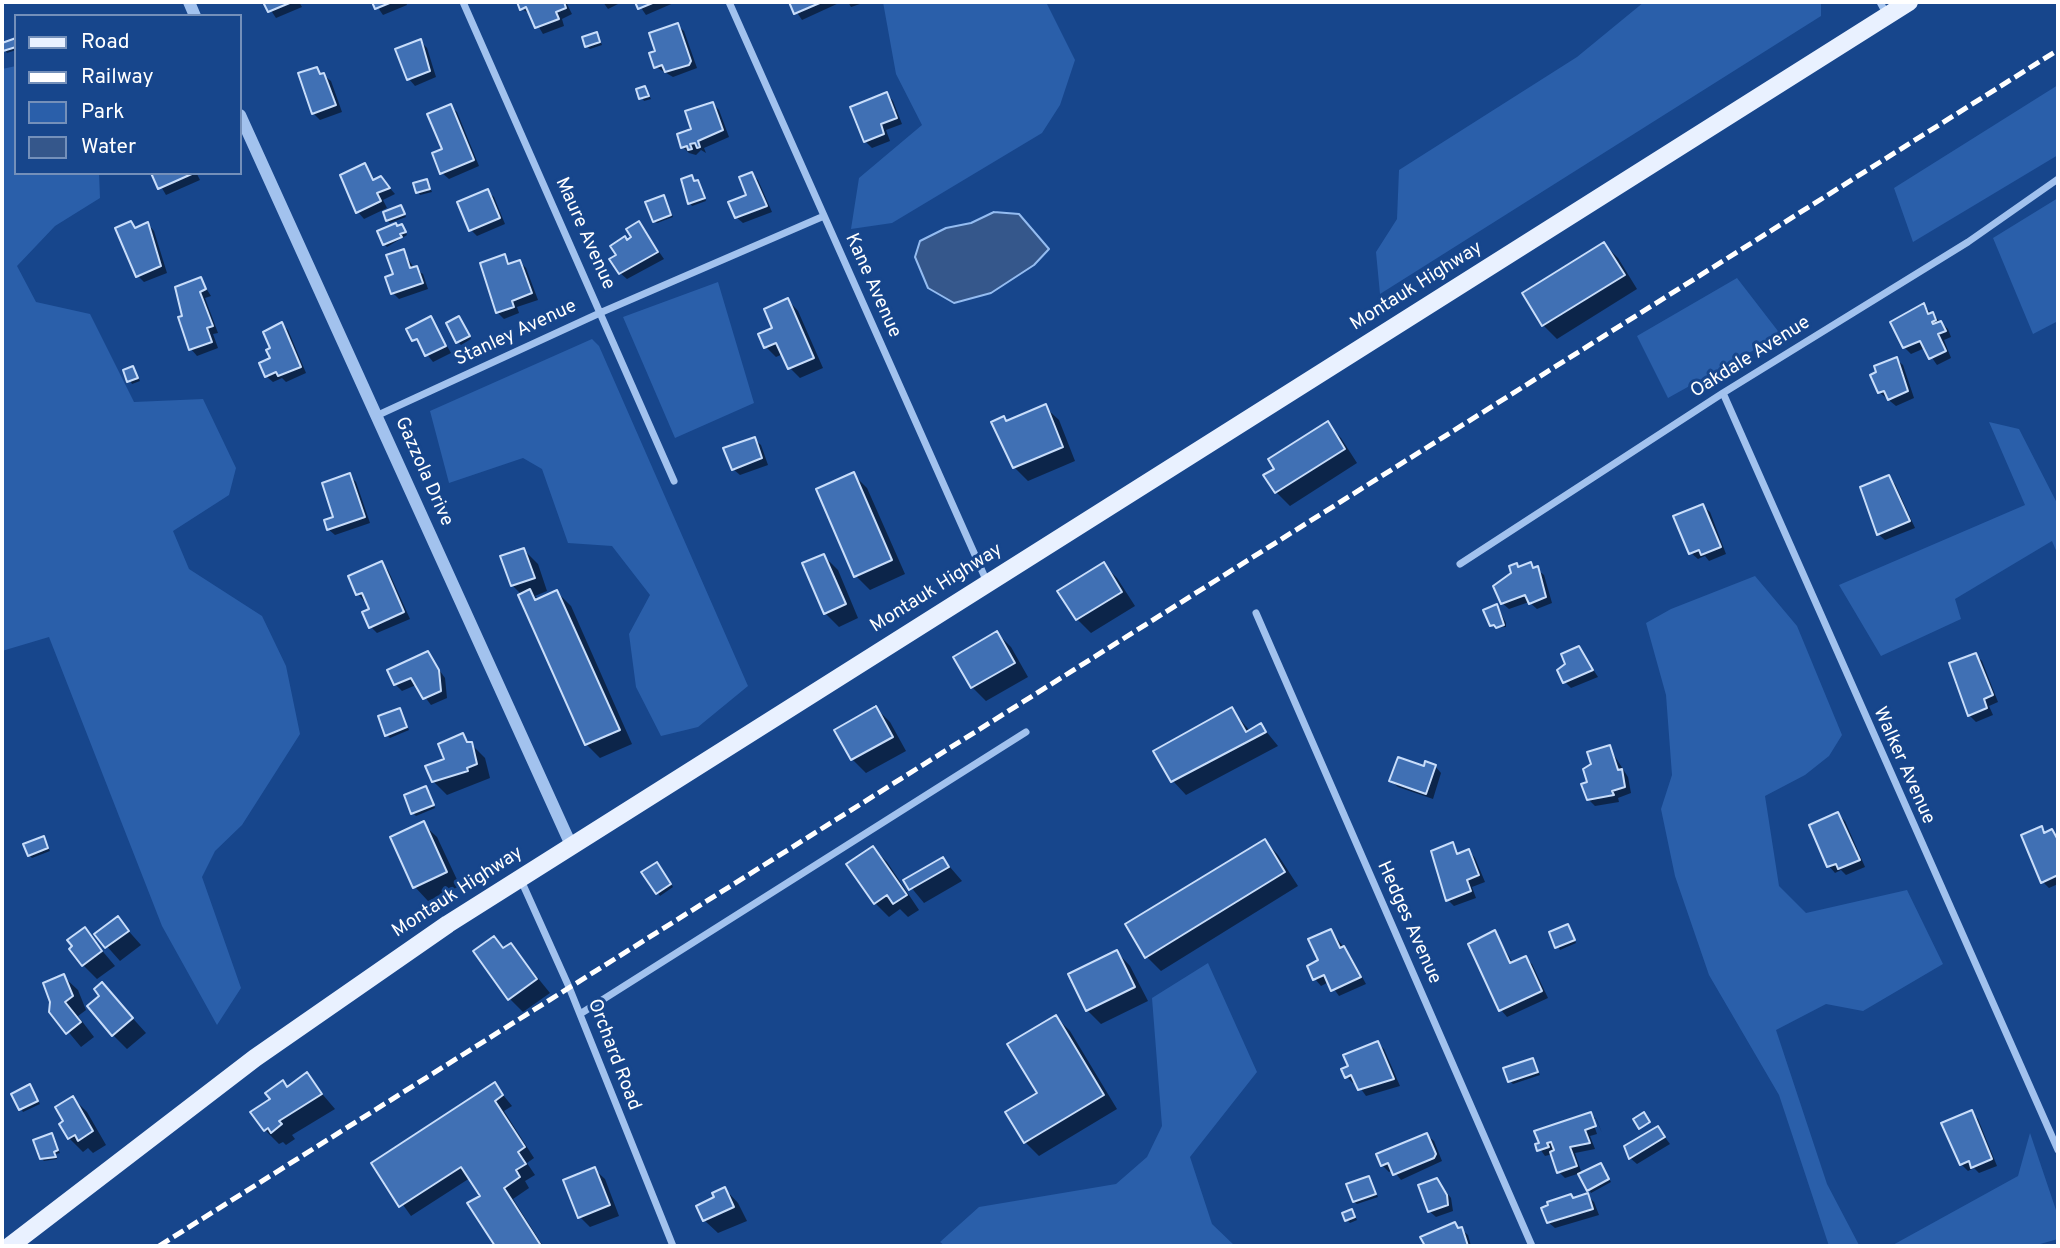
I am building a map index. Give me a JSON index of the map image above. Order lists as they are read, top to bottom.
{
  "streets": {
    "main road": ["Montauk Highway"],
    "street": [
      "Maure Avenue",
      "Kane Avenue",
      "Stanley Avenue",
      "Oakdale Avenue",
      "Gazzola Drive",
      "Walker Avenue",
      "Hedges Avenue",
      "Orchard Road"
    ]
  },
  "crossings": [
    ["Maure Avenue", "Stanley Avenue"],
    ["Kane Avenue", "Montauk Highway"],
    ["Kane Avenue", "Stanley Avenue"],
    ["Montauk Highway", "Gazzola Drive"],
    ["Montauk Highway", "Orchard Road"],
    ["Stanley Avenue", "Gazzola Drive"],
    ["Oakdale Avenue", "Walker Avenue"]
  ],
  "legend": [
    "Road",
    "Railway",
    "Park",
    "Water"
  ]
}
